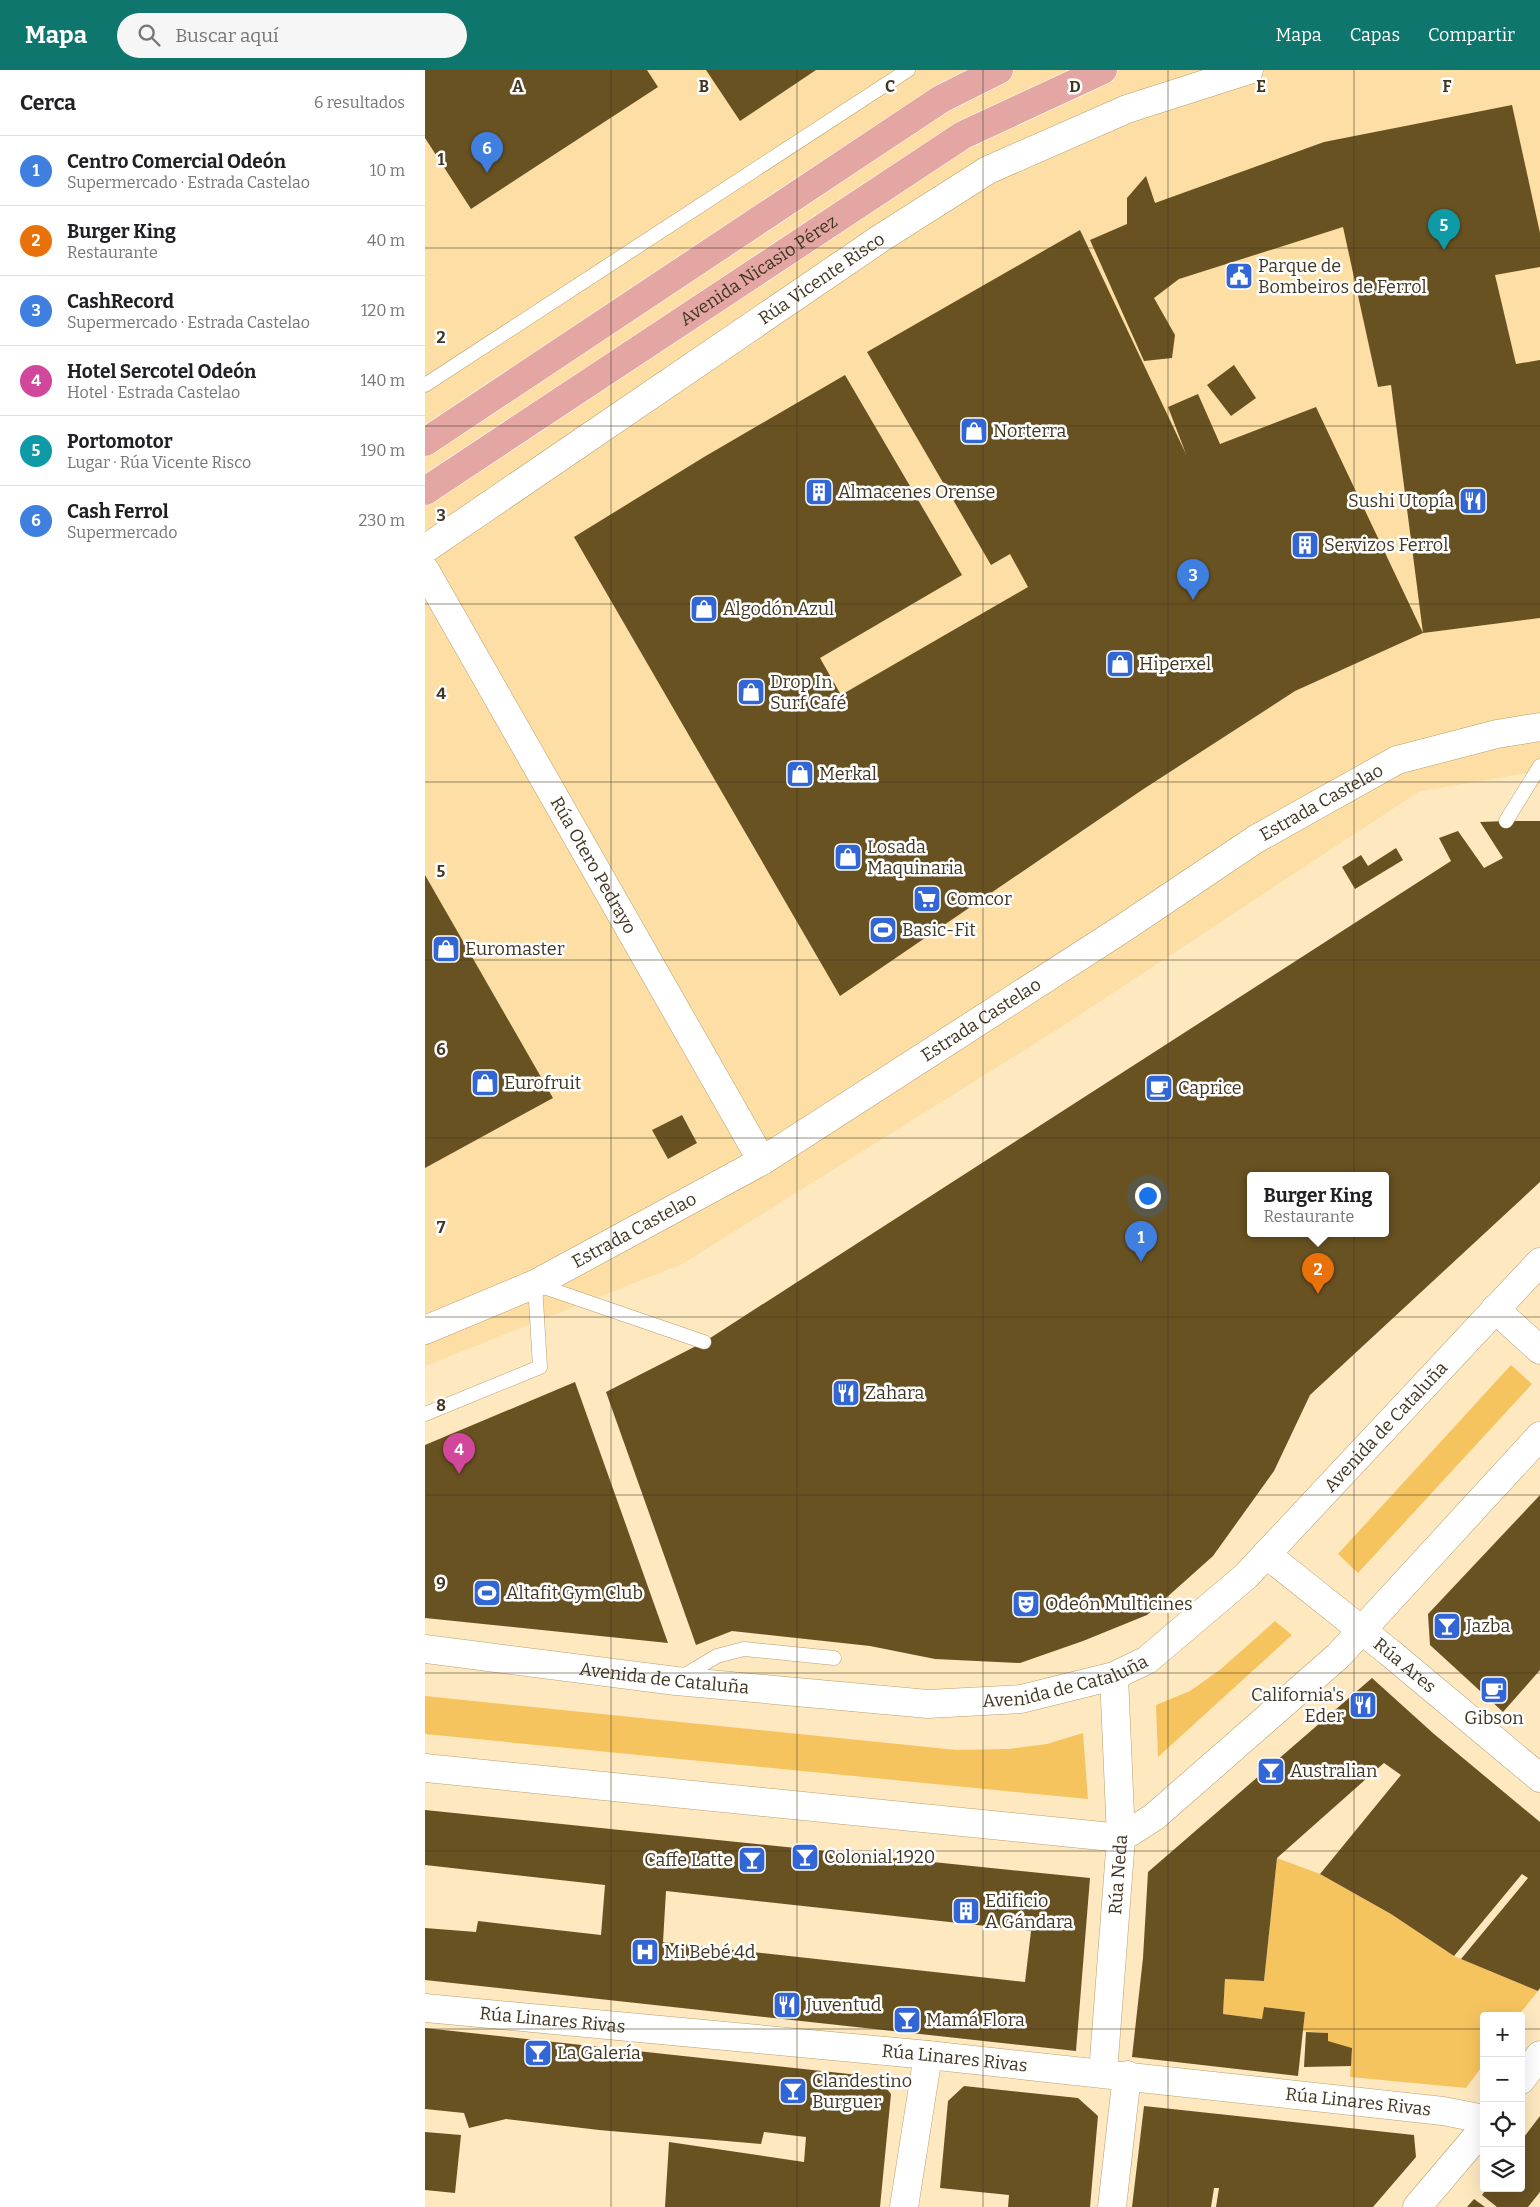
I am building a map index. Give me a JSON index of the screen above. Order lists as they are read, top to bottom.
{
  "streets": {
    "highway": ["Avenida Nicasio Pérez"],
    "street": [
      "Rúa Vicente Risco",
      "Estrada Castelao",
      "Rúa Otero Pedrayo",
      "Avenida de Cataluña",
      "Rúa Ares",
      "Rúa Neda",
      "Rúa Linares Rivas"
    ]
  },
  "crossings": [
    ["Estrada Castelao", "Rúa Otero Pedrayo"],
    ["Avenida de Cataluña", "Rúa Ares"],
    ["Avenida de Cataluña", "Rúa Neda"],
    ["Rúa Neda", "Rúa Linares Rivas"]
  ],
  "places": {
    "public building": ["Parque de Bombeiros de Ferrol"],
    "shop": [
      "Norterra",
      "Algodón Azul",
      "Hiperxel",
      "Drop In Surf Café",
      "Merkal",
      "Losada Maquinaria",
      "Euromaster",
      "Eurofruit"
    ],
    "building": ["Almacenes Orense", "Servizos Ferrol", "Edificio A Gándara"],
    "restaurant": [
      "Sushi Utopía",
      "Zahara",
      "California's Eder",
      "Juventud"
    ],
    "supermarket": ["Comcor"],
    "sports": ["Basic-Fit", "Altafit Gym Club"],
    "cafe": ["Caprice", "Gibson"],
    "theatre": ["Odeón Multicines"],
    "bar": [
      "Jazba",
      "Australian",
      "Colonial 1920",
      "Caffe Latte",
      "Mamá Flora",
      "La Galería",
      "Clandestino Burguer"
    ],
    "hospital": ["Mi Bebé 4d"]
  },
  "page": {
    "header": "Mapa",
    "search": "Buscar aquí",
    "nav": ["Mapa", "Capas", "Compartir"],
    "heading": ["Cerca", "6 resultados"],
    "pins": [
      "6",
      "5",
      "3",
      "1",
      "2",
      "4"
    ],
    "list": [
      {
        "mark": "1",
        "name": "Centro Comercial Odeón",
        "note": "Supermercado · Estrada Castelao",
        "value": "10 m"
      },
      {
        "mark": "2",
        "name": "Burger King",
        "note": "Restaurante",
        "value": "40 m"
      },
      {
        "mark": "3",
        "name": "CashRecord",
        "note": "Supermercado · Estrada Castelao",
        "value": "120 m"
      },
      {
        "mark": "4",
        "name": "Hotel Sercotel Odeón",
        "note": "Hotel · Estrada Castelao",
        "value": "140 m"
      },
      {
        "mark": "5",
        "name": "Portomotor",
        "note": "Lugar · Rúa Vicente Risco",
        "value": "190 m"
      },
      {
        "mark": "6",
        "name": "Cash Ferrol",
        "note": "Supermercado",
        "value": "230 m"
      }
    ],
    "popup": ["Burger King", "Restaurante"],
    "map_buttons": ["+", "−"]
  },
  "grid": {
    "columns": [
      "A",
      "B",
      "C",
      "D",
      "E",
      "F"
    ],
    "rows": [
      "1",
      "2",
      "3",
      "4",
      "5",
      "6",
      "7",
      "8",
      "9"
    ]
  }
}
